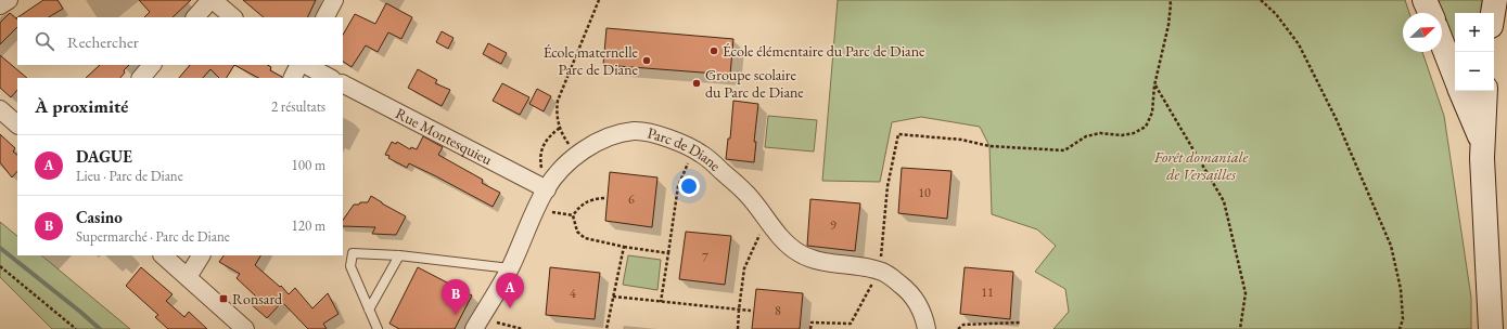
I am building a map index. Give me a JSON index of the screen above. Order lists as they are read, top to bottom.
{
  "streets": {
    "street": ["Rue Montesquieu", "Parc de Diane"]
  },
  "crossings": [
    ["Rue Montesquieu", "Parc de Diane"]
  ],
  "parks": ["Forêt domaniale de Versailles"],
  "places": {
    "other": ["École élémentaire du Parc de Diane", "École maternelle Parc de Diane", "Groupe scolaire du Parc de Diane"],
    "transit": ["Ronsard"]
  },
  "house_numbers": [
    "10",
    "6",
    "9",
    "7",
    "11",
    "4",
    "8"
  ],
  "north": "top right",
  "page": {
    "map_buttons": ["+", "−"],
    "search": "Rechercher",
    "heading": ["À proximité", "2 résultats"],
    "list": [
      {
        "mark": "A",
        "name": "DAGUE",
        "note": "Lieu · Parc de Diane",
        "value": "100 m"
      },
      {
        "mark": "B",
        "name": "Casino",
        "note": "Supermarché · Parc de Diane",
        "value": "120 m"
      }
    ],
    "pins": ["A", "B"]
  }
}
